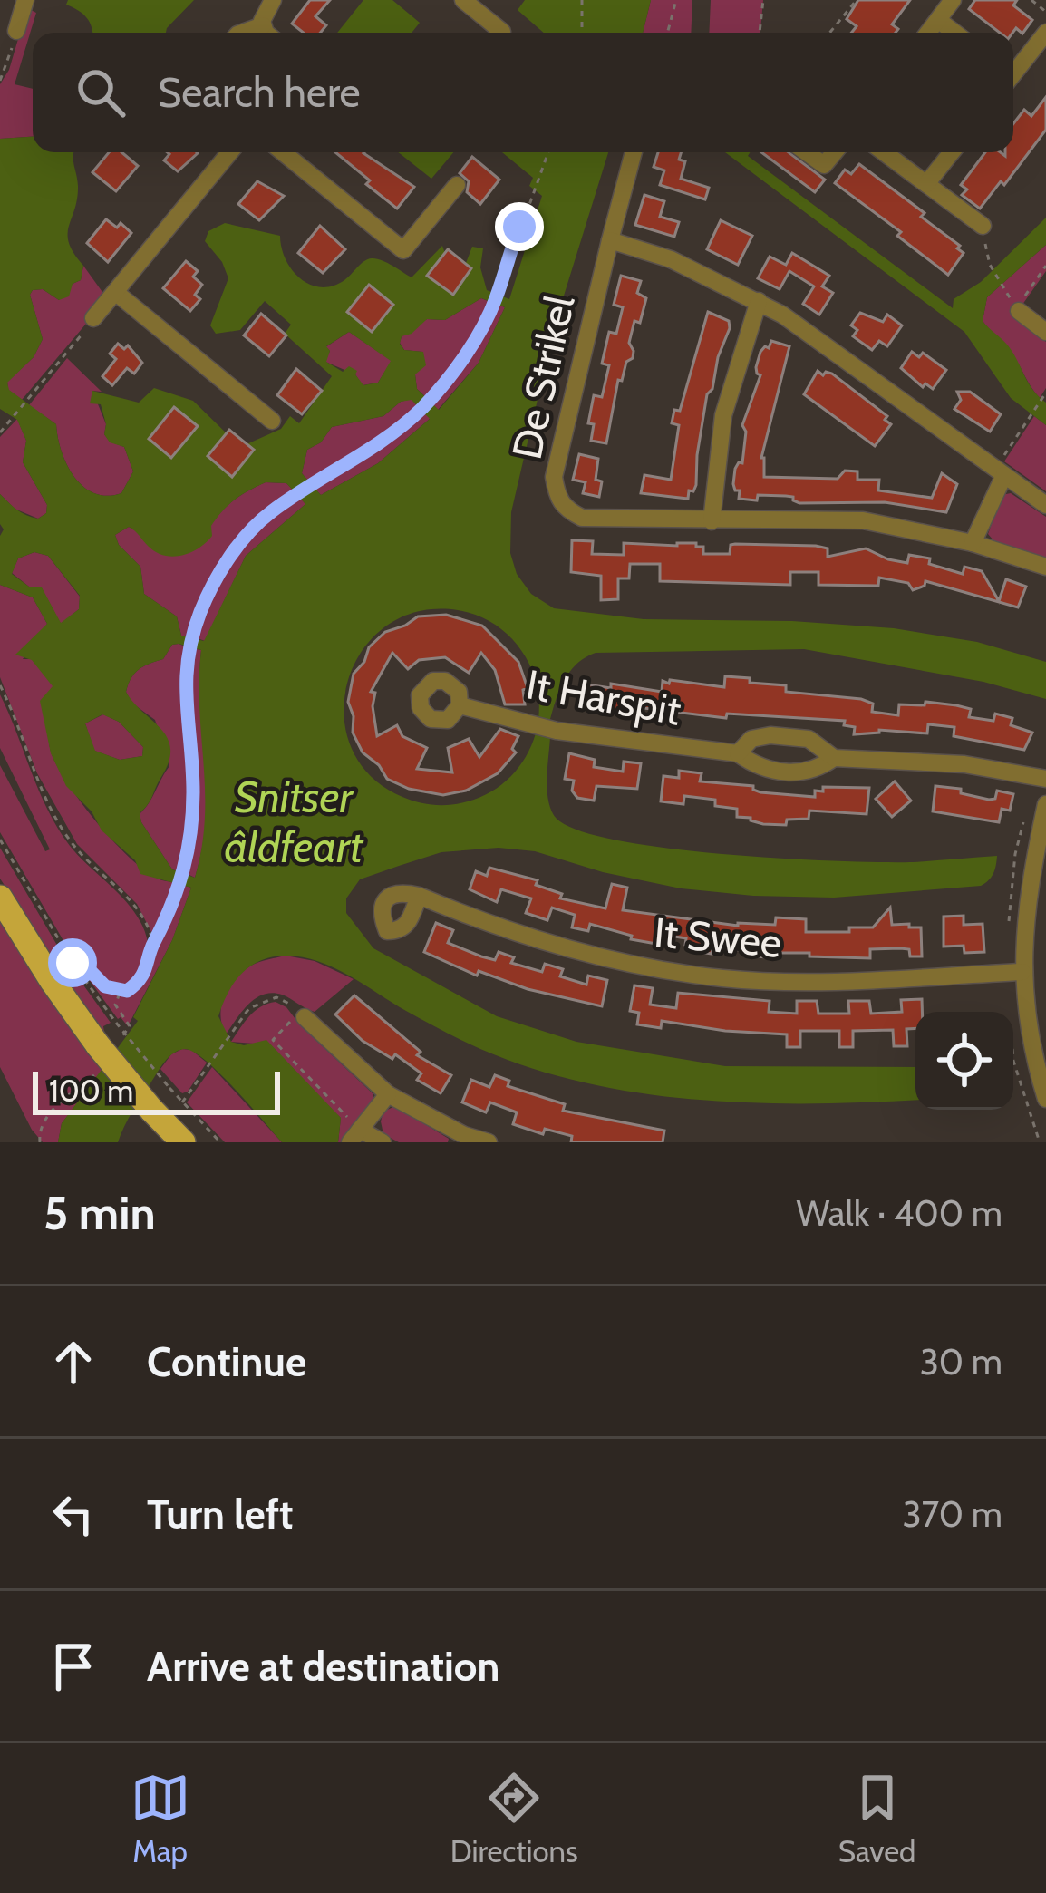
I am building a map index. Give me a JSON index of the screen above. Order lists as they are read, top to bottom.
{
  "streets": {
    "street": ["De Strikel", "It Harspit", "It Swee"]
  },
  "water": ["Snitser âldfeart"],
  "scale_bar": "100 m",
  "page": {
    "search": "Search here",
    "scale": "100 m",
    "heading": ["5 min", "Walk · 400 m"],
    "list": [
      ["Continue", "30 m"],
      ["Turn left", "370 m"],
      "Arrive at destination"
    ],
    "nav": ["Map", "Directions", "Saved"]
  }
}
